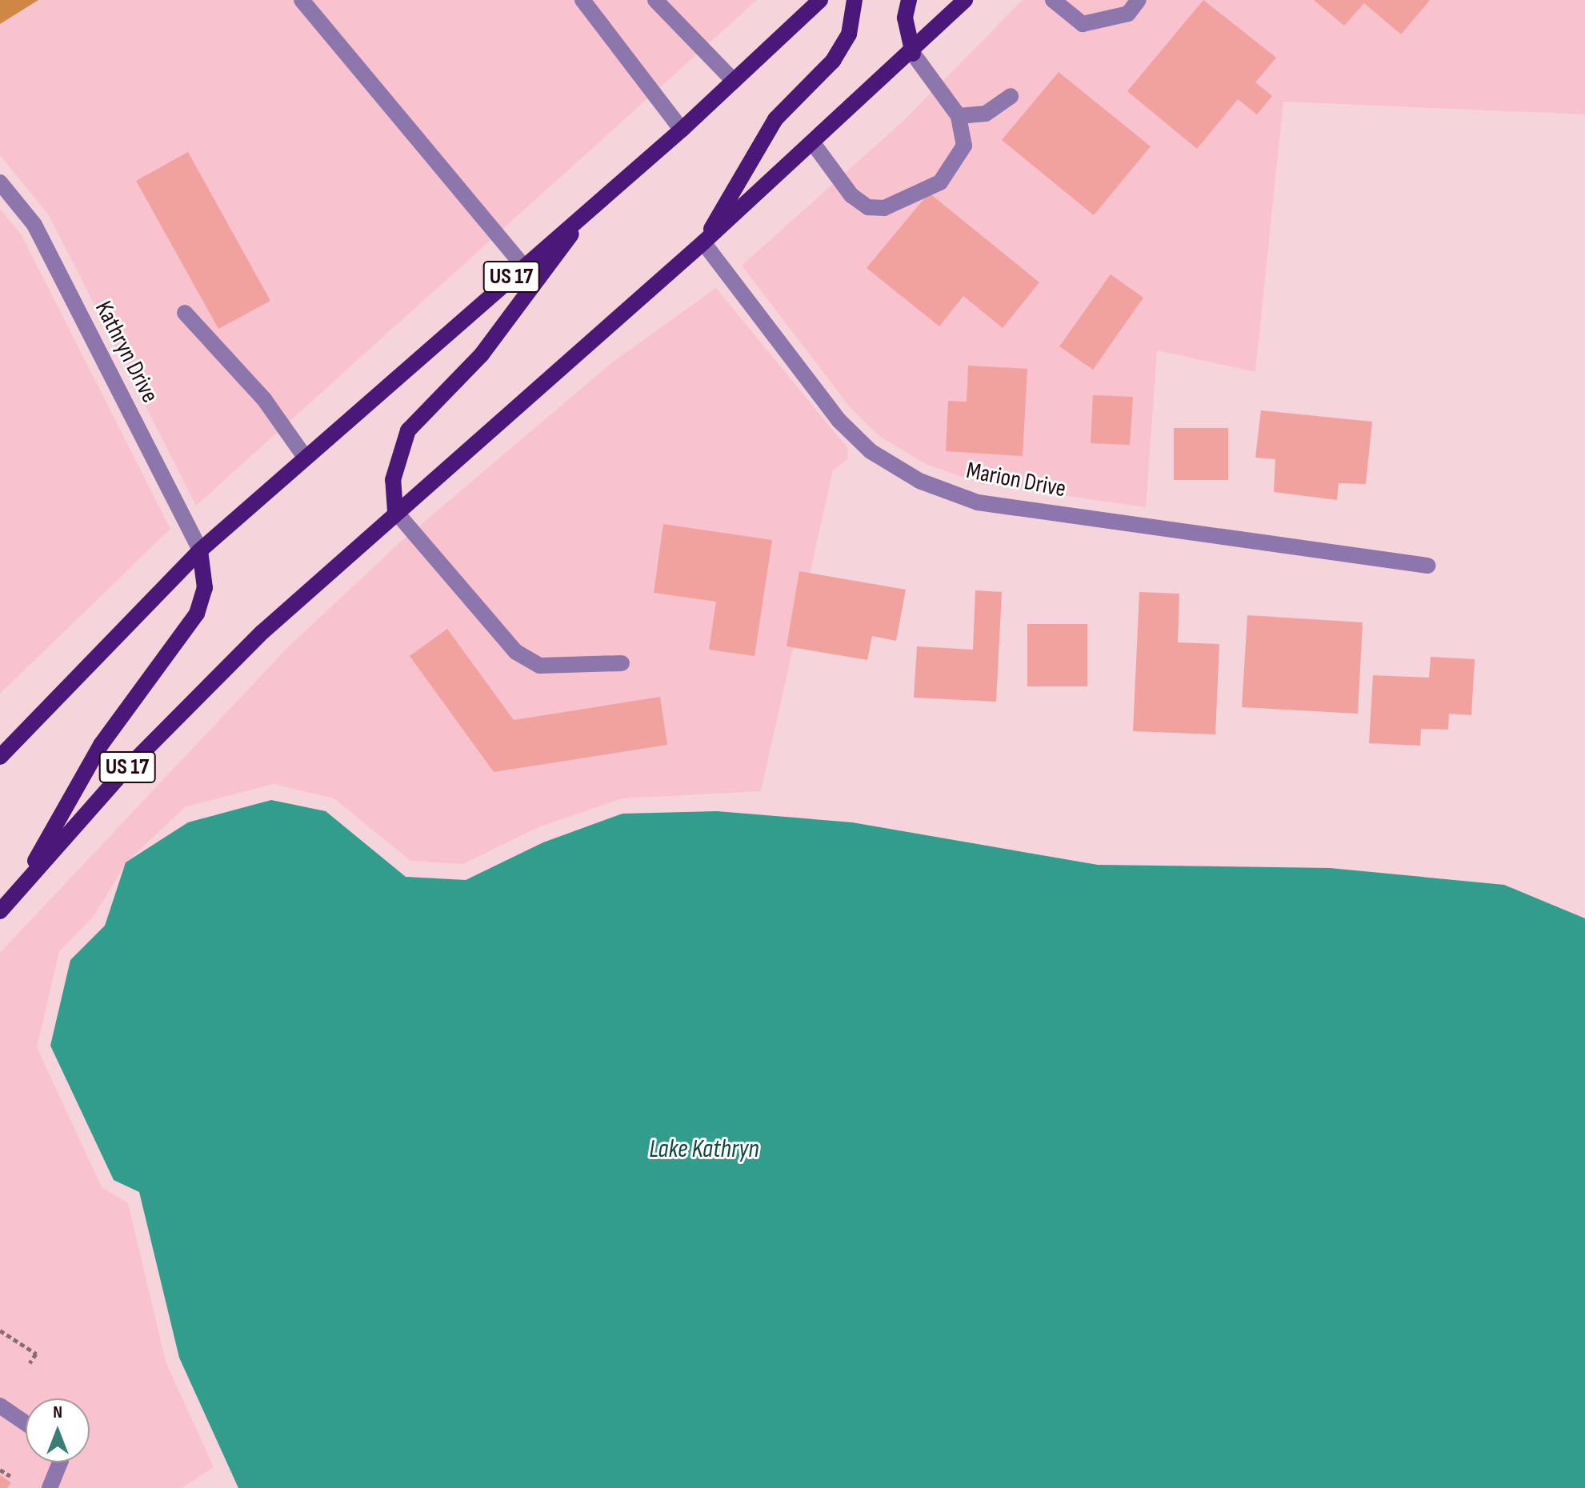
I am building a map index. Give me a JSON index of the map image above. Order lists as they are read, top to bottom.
{
  "streets": {
    "main road": ["US 17"],
    "street": ["Kathryn Drive", "Marion Drive"]
  },
  "crossings": [
    ["US 17", "Kathryn Drive"],
    ["US 17", "Marion Drive"]
  ],
  "water": ["Lake Kathryn"],
  "north": "top"
}
